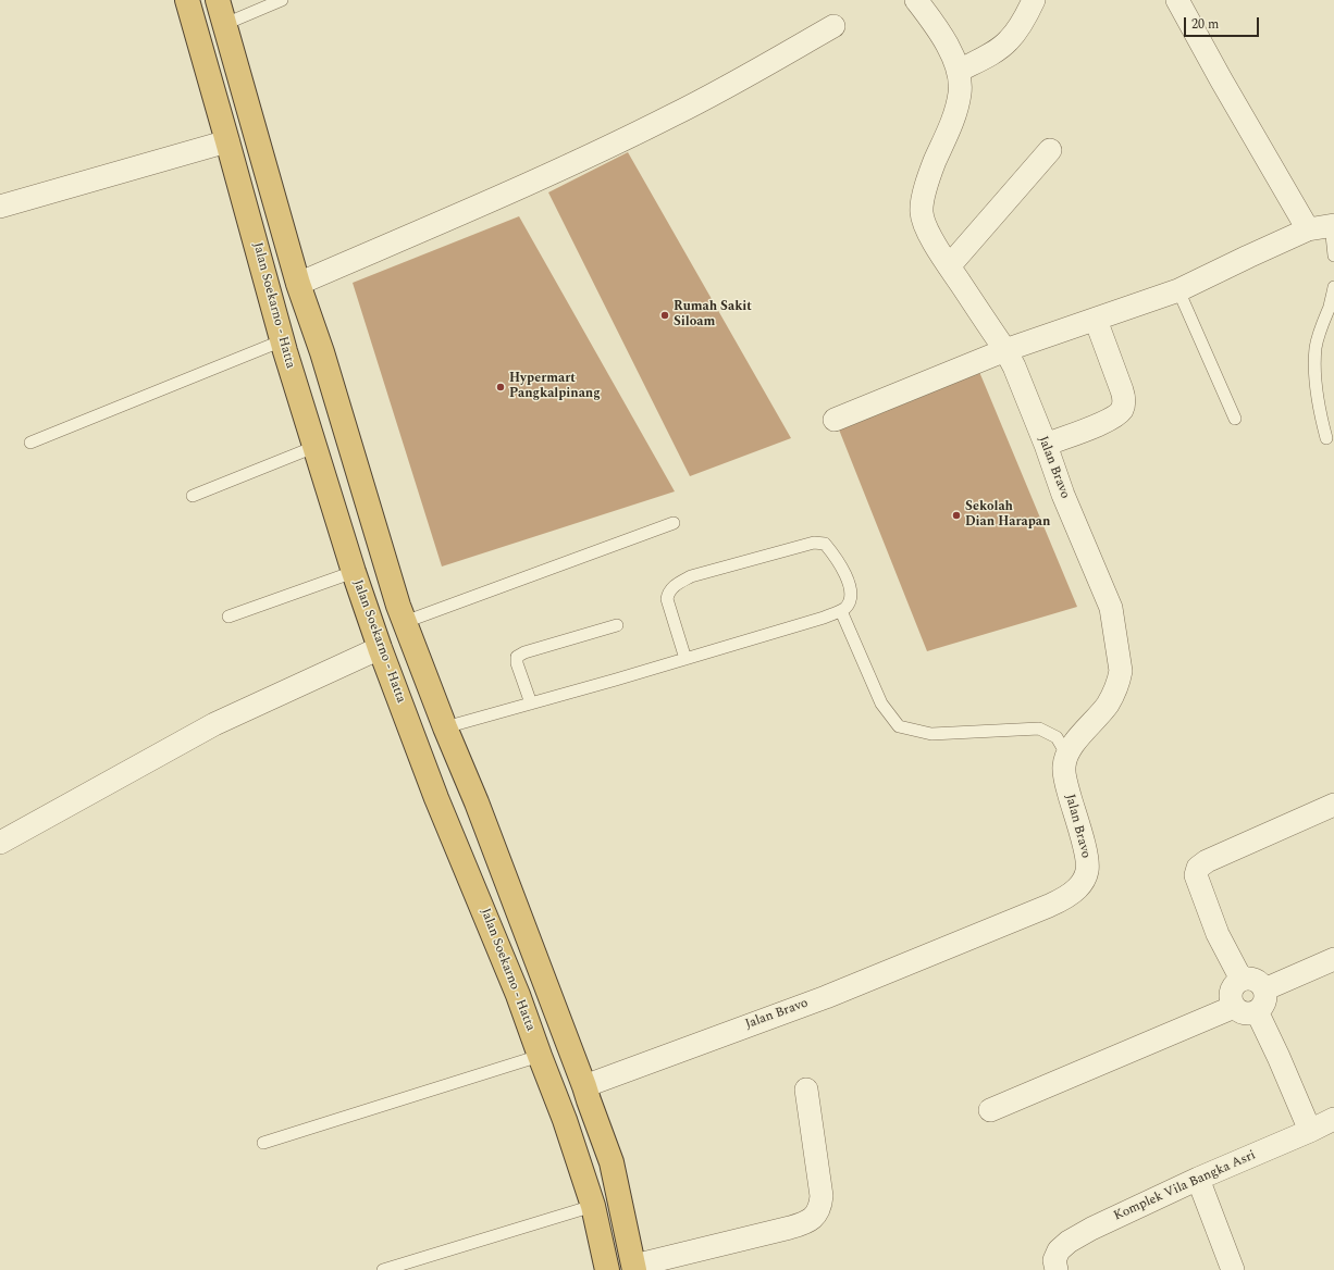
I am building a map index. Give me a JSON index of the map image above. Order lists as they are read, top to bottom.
{
  "streets": {
    "highway": ["Jalan Soekarno - Hatta"],
    "street": ["Jalan Bravo", "Komplek Vila Bangka Asri"]
  },
  "places": ["Rumah Sakit Siloam", "Hypermart Pangkalpinang", "Sekolah Dian Harapan"],
  "scale_bar": "20 m"
}
